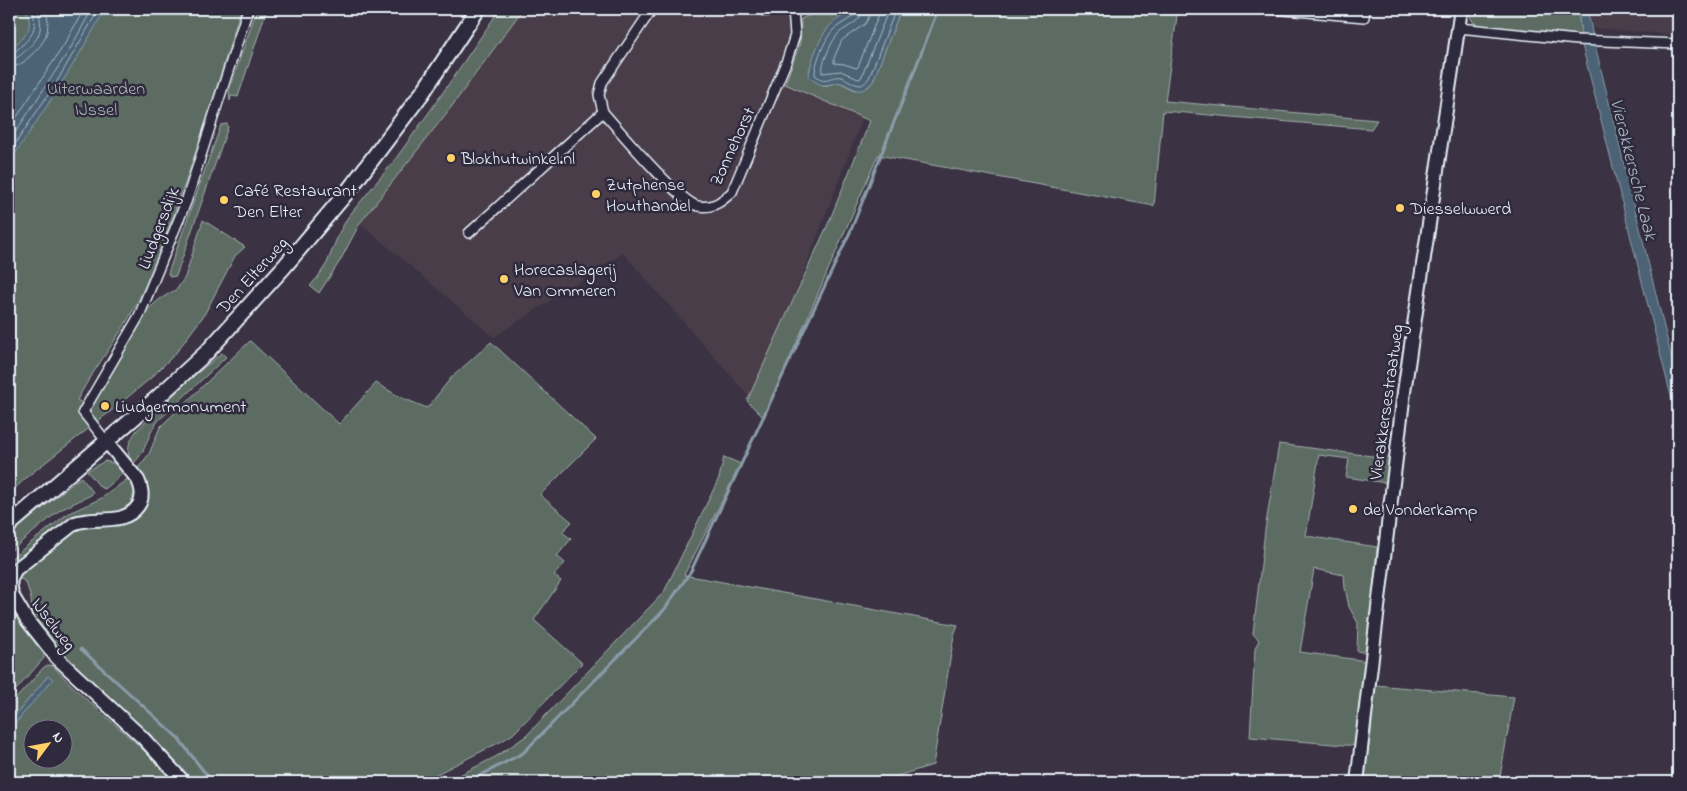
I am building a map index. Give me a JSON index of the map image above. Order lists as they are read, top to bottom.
{
  "streets": {
    "main road": ["Den Elterweg"],
    "street": [
      "Zonnehorst",
      "Liudgersdijk",
      "Vierakkersestraatweg",
      "IJselweg"
    ]
  },
  "crossings": [
    ["Liudgersdijk", "Den Elterweg"],
    ["Liudgersdijk", "IJselweg"],
    ["Den Elterweg", "IJselweg"]
  ],
  "water": ["Vierakkersche Laak"],
  "parks": ["Uiterwaarden IJssel"],
  "places": [
    "Blokhutwinkel.nl",
    "Zutphense Houthandel",
    "Café Restaurant Den Elter",
    "Diesselwwerd",
    "Horecaslagerij Van Ommeren",
    "Liudgermonument",
    "de Vonderkamp"
  ],
  "north": "top right"
}
